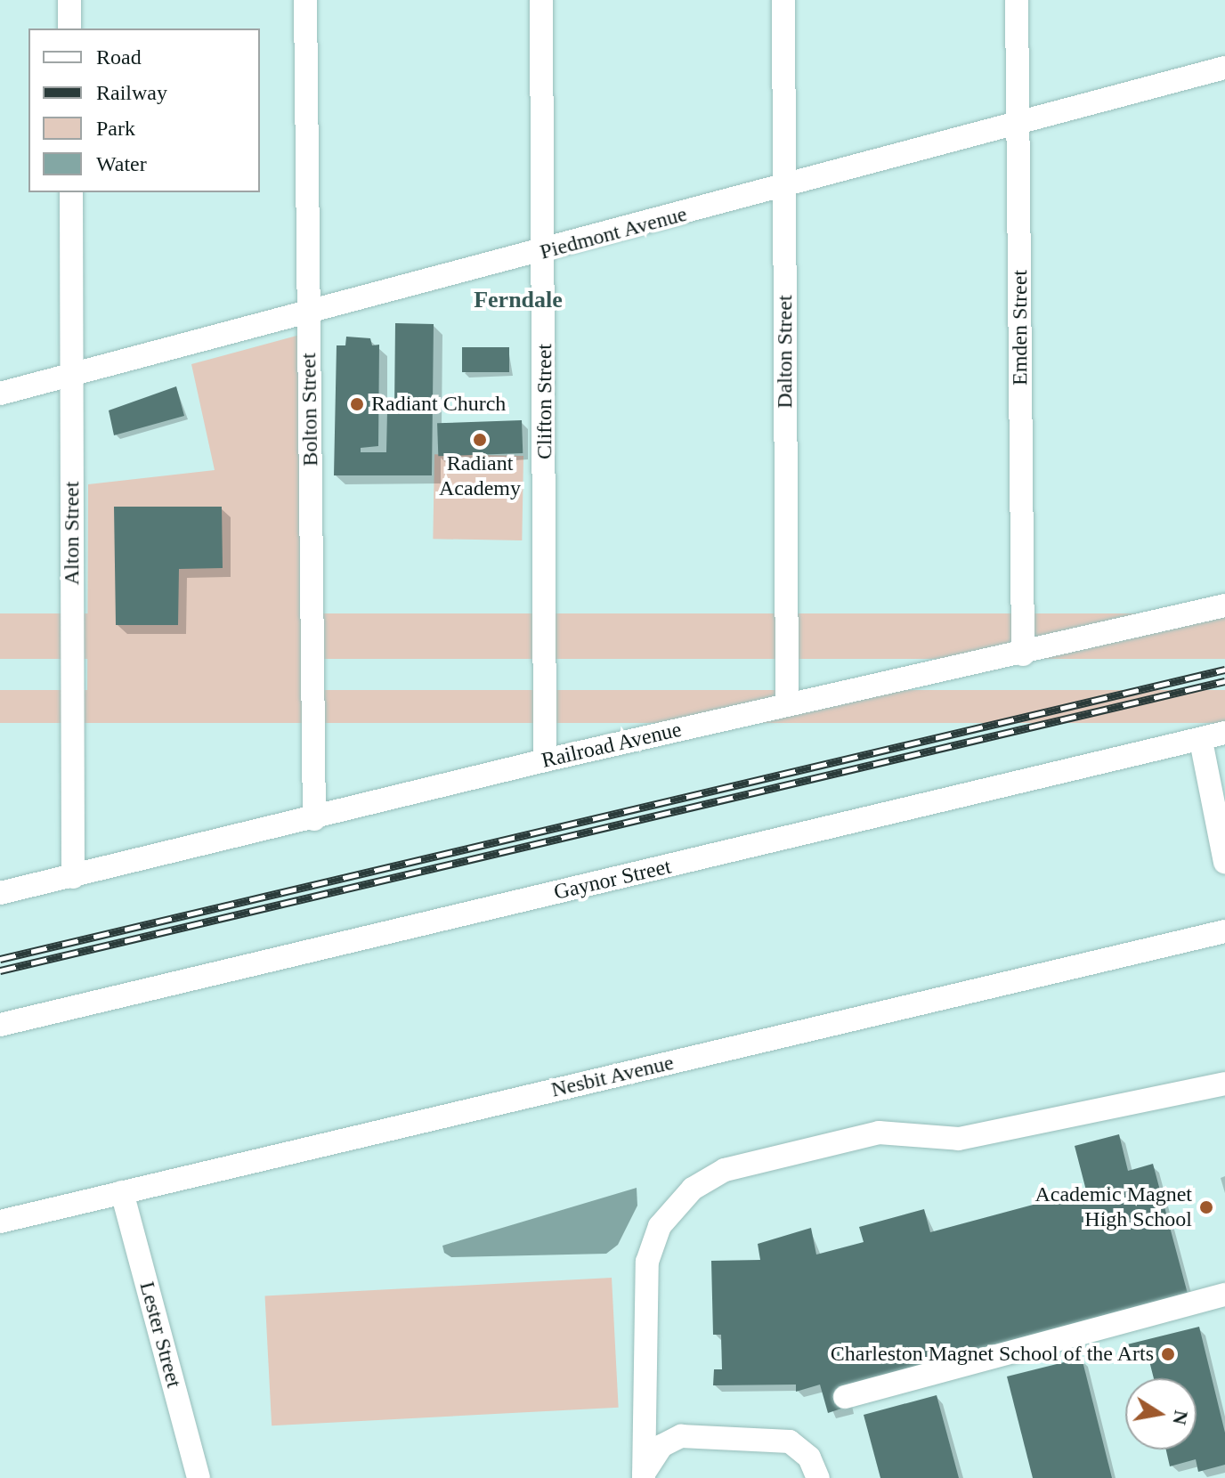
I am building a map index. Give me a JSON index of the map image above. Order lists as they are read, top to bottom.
{
  "streets": {
    "street": [
      "Piedmont Avenue",
      "Emden Street",
      "Dalton Street",
      "Clifton Street",
      "Bolton Street",
      "Alton Street",
      "Railroad Avenue",
      "Gaynor Street",
      "Nesbit Avenue",
      "Lester Street"
    ]
  },
  "crossings": [
    ["Piedmont Avenue", "Emden Street"],
    ["Piedmont Avenue", "Dalton Street"],
    ["Piedmont Avenue", "Clifton Street"],
    ["Piedmont Avenue", "Bolton Street"],
    ["Piedmont Avenue", "Alton Street"],
    ["Emden Street", "Railroad Avenue"],
    ["Dalton Street", "Railroad Avenue"],
    ["Clifton Street", "Railroad Avenue"],
    ["Bolton Street", "Railroad Avenue"],
    ["Alton Street", "Railroad Avenue"],
    ["Nesbit Avenue", "Lester Street"]
  ],
  "districts": ["Ferndale"],
  "places": [
    "Radiant Church",
    "Radiant Academy",
    "Academic Magnet High School",
    "Charleston Magnet School of the Arts"
  ],
  "legend": [
    "Road",
    "Railway",
    "Park",
    "Water"
  ],
  "north": "right"
}
